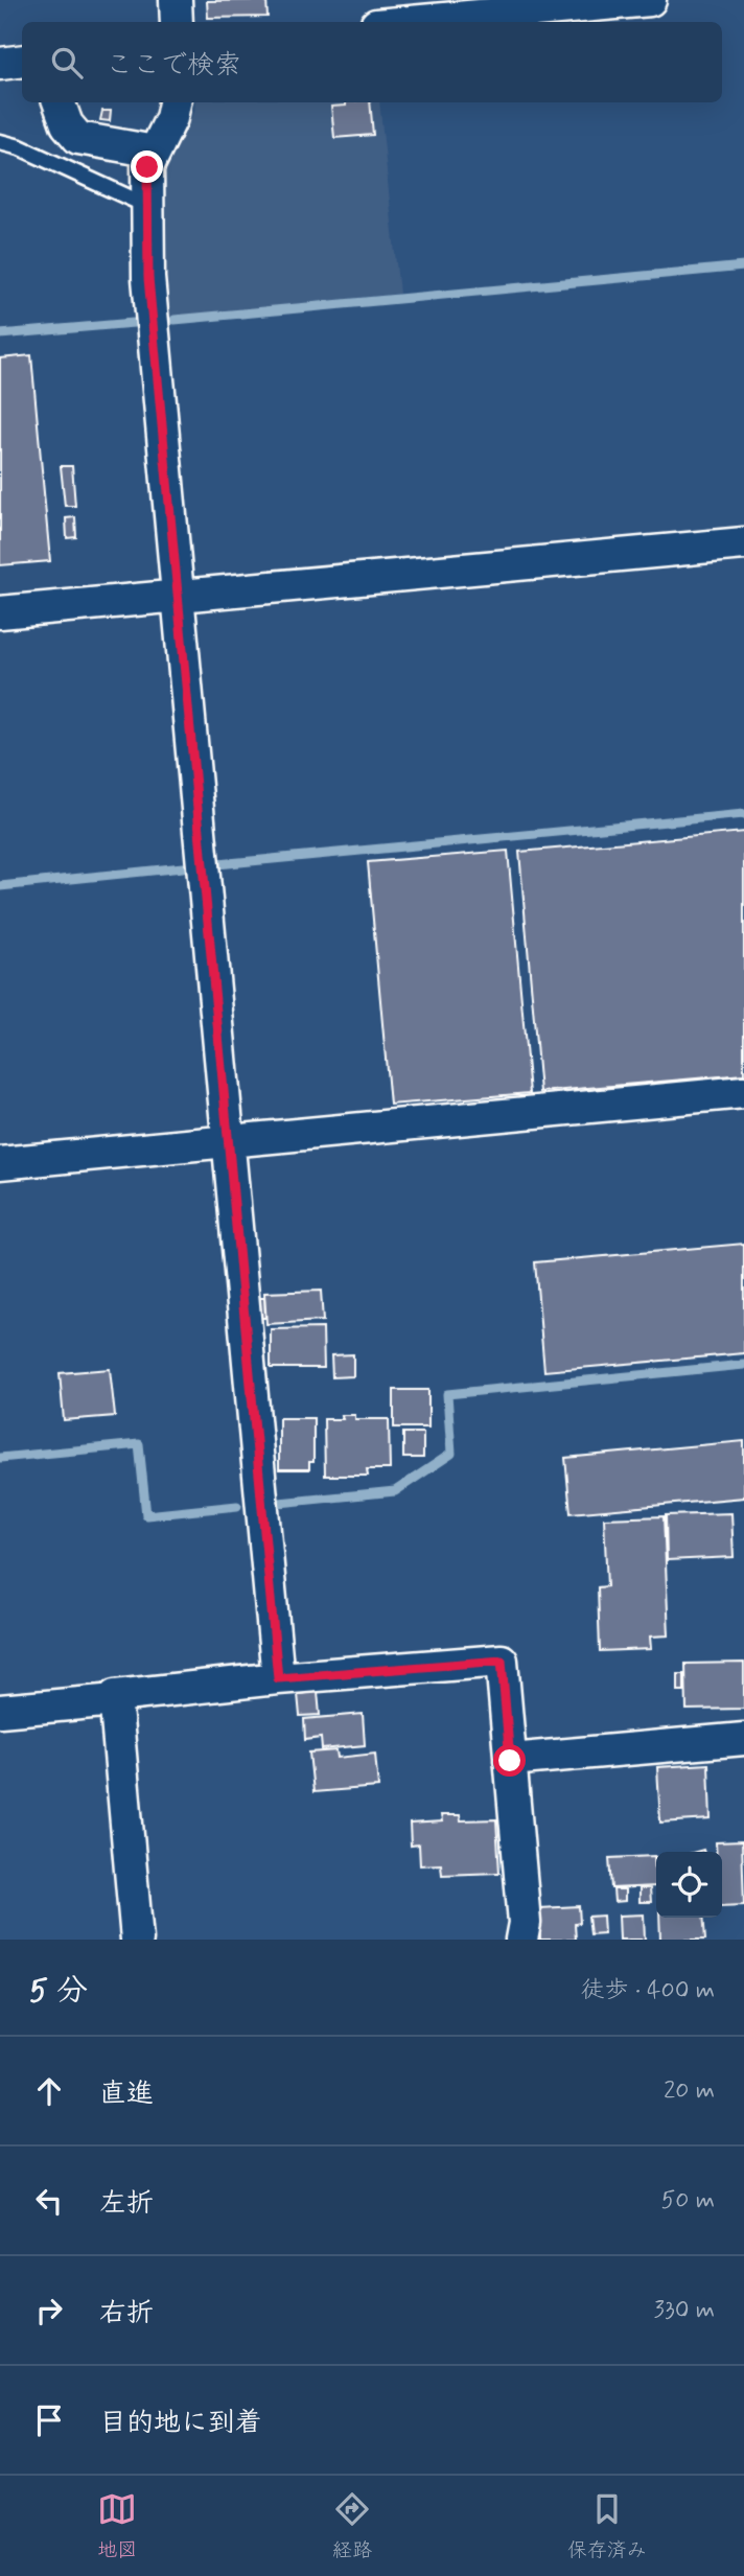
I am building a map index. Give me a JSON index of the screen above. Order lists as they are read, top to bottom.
{
  "page": {
    "search": "ここで検索",
    "heading": ["5 分", "徒歩 · 400 m"],
    "list": [
      ["直進", "20 m"],
      ["左折", "50 m"],
      ["右折", "330 m"],
      "目的地に到着"
    ],
    "nav": ["地図", "経路", "保存済み"]
  }
}
